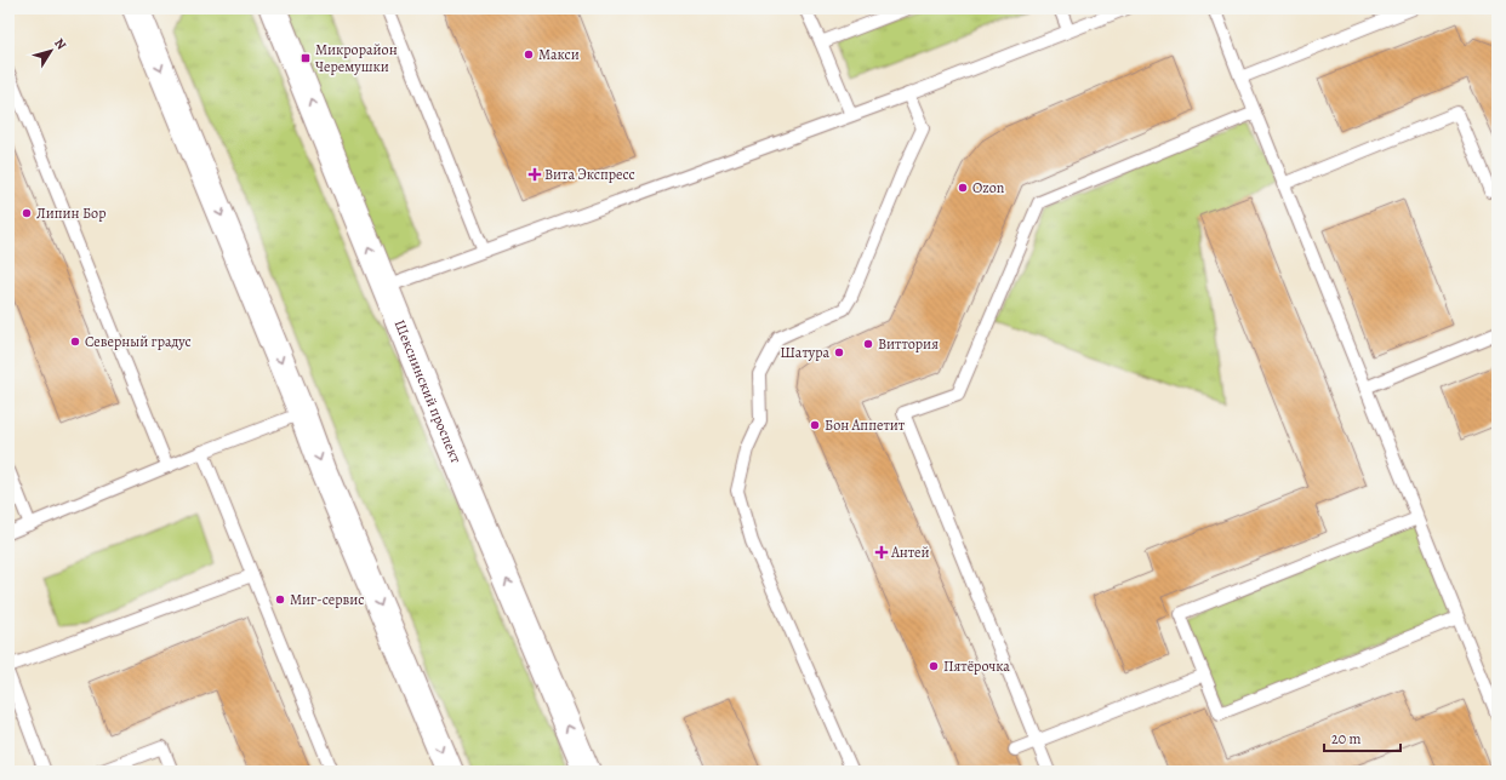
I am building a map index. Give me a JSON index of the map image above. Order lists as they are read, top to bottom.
{
  "streets": {
    "main road": ["Шекснинский проспект"]
  },
  "places": {
    "other": [
      "Макси",
      "Ozon",
      "Липин Бор",
      "Северный градус",
      "Виттория",
      "Шатура",
      "Бон Аппетит",
      "Миг-сервис",
      "Пятёрочка"
    ],
    "transit": ["Микрорайон Черемушки"],
    "health": ["Вита Экспресс", "Антей"]
  },
  "scale_bar": "20 m",
  "north": "top right"
}
